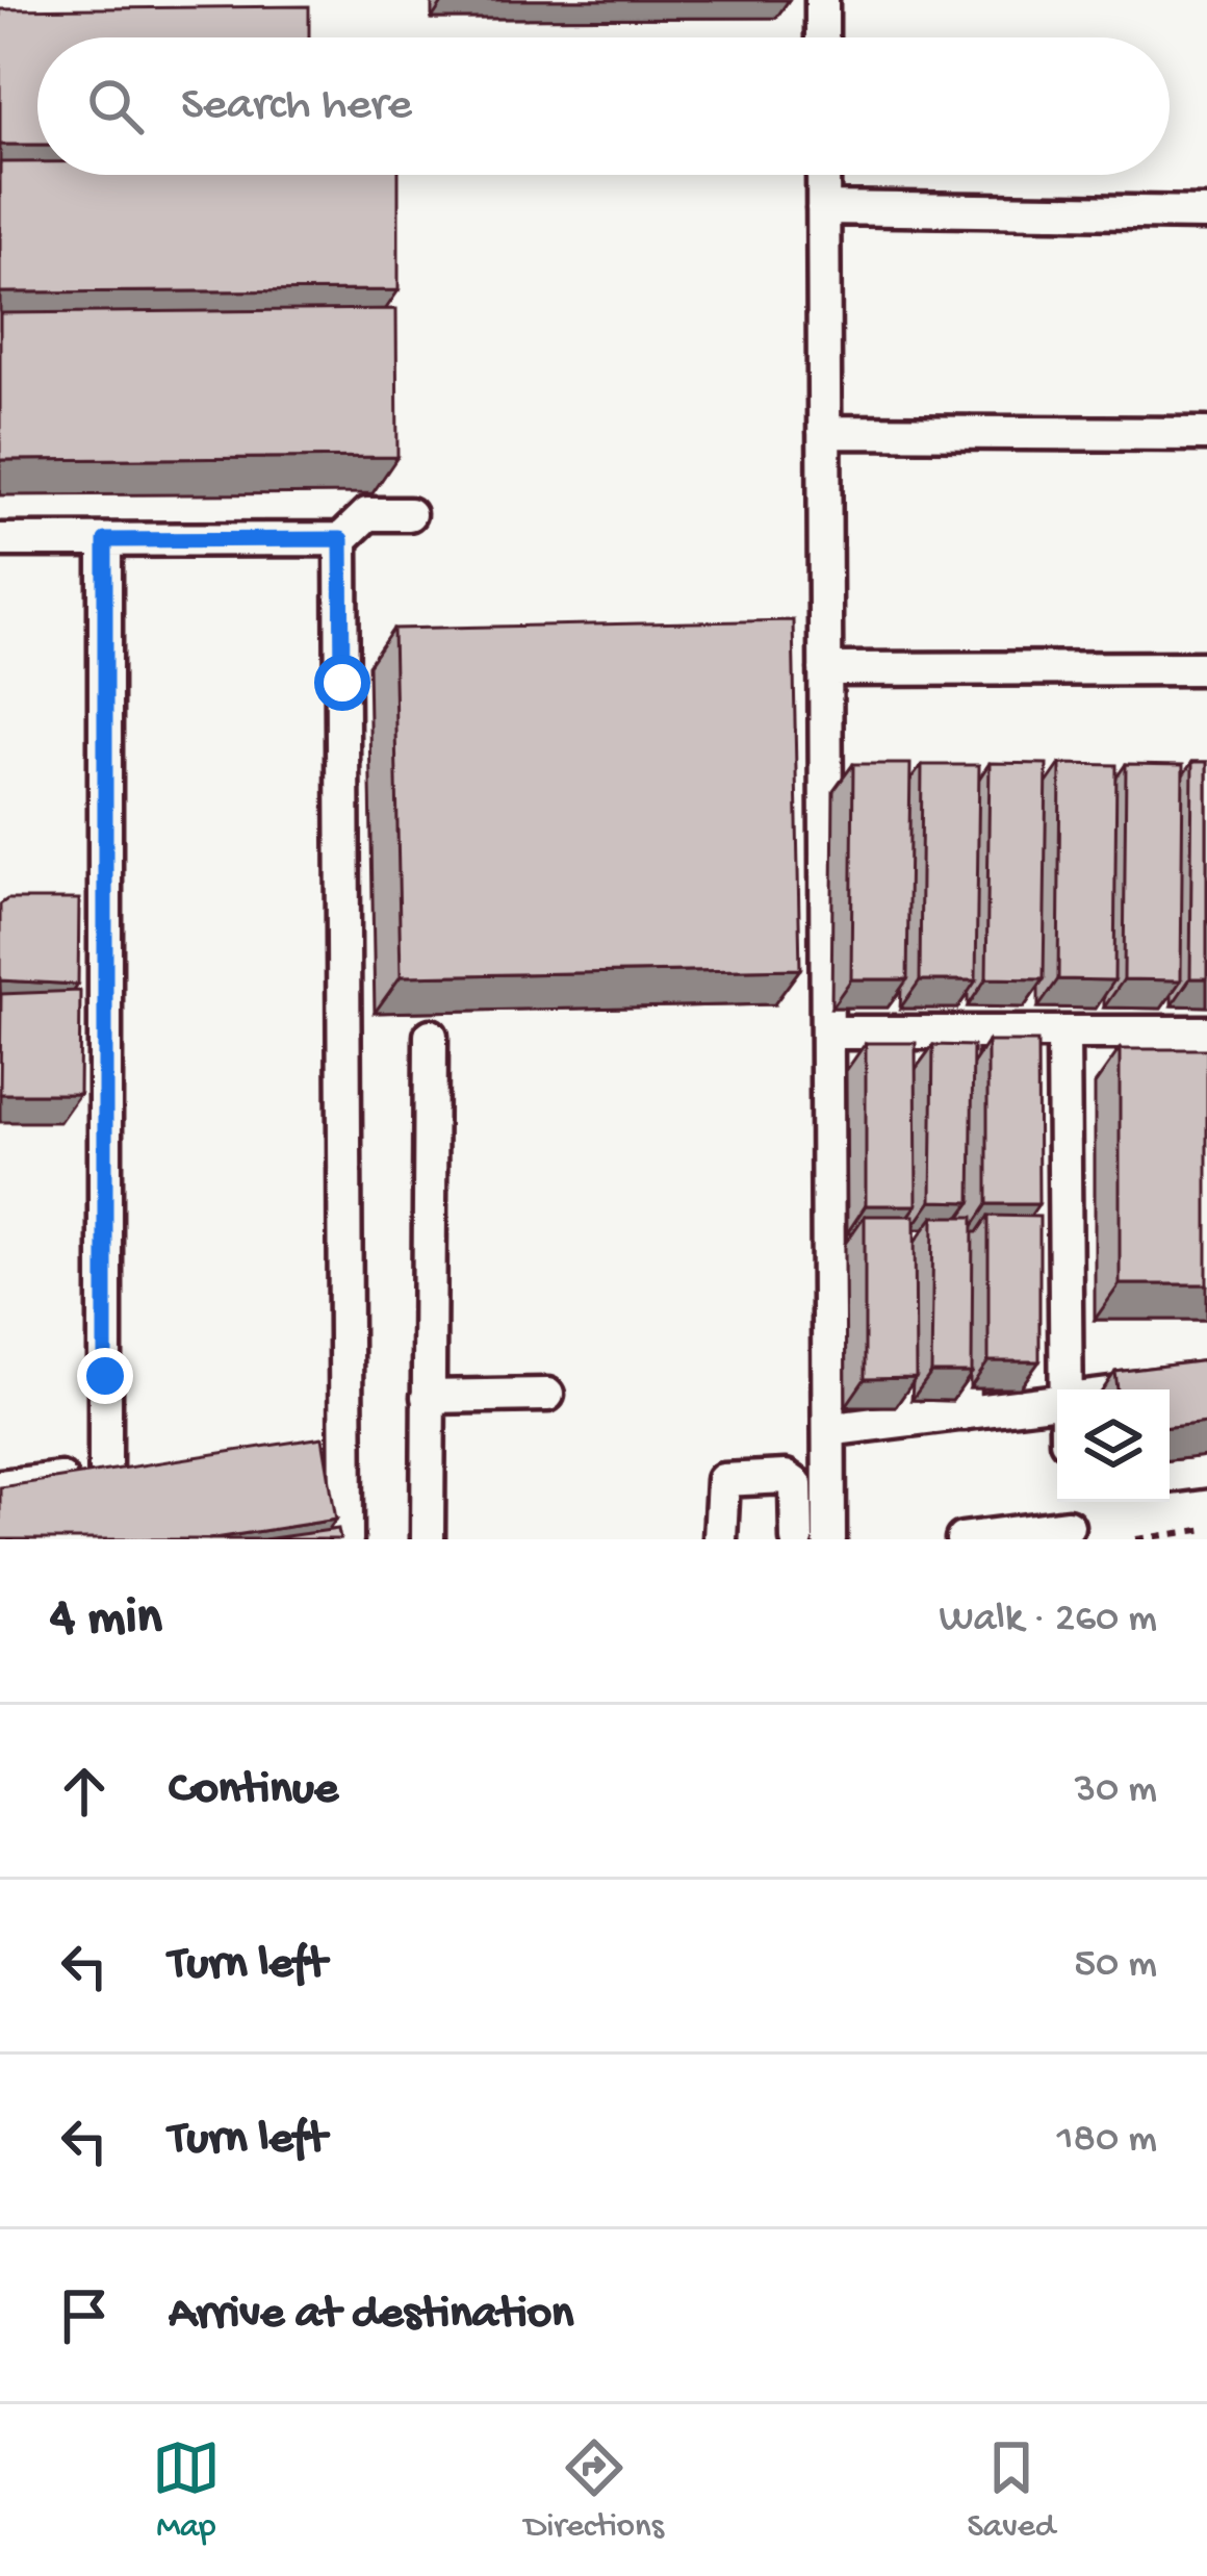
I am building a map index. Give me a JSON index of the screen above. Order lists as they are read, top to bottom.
{
  "page": {
    "search": "Search here",
    "heading": ["4 min", "Walk · 260 m"],
    "list": [
      ["Continue", "30 m"],
      ["Turn left", "50 m"],
      ["Turn left", "180 m"],
      "Arrive at destination"
    ],
    "nav": ["Map", "Directions", "Saved"]
  }
}
